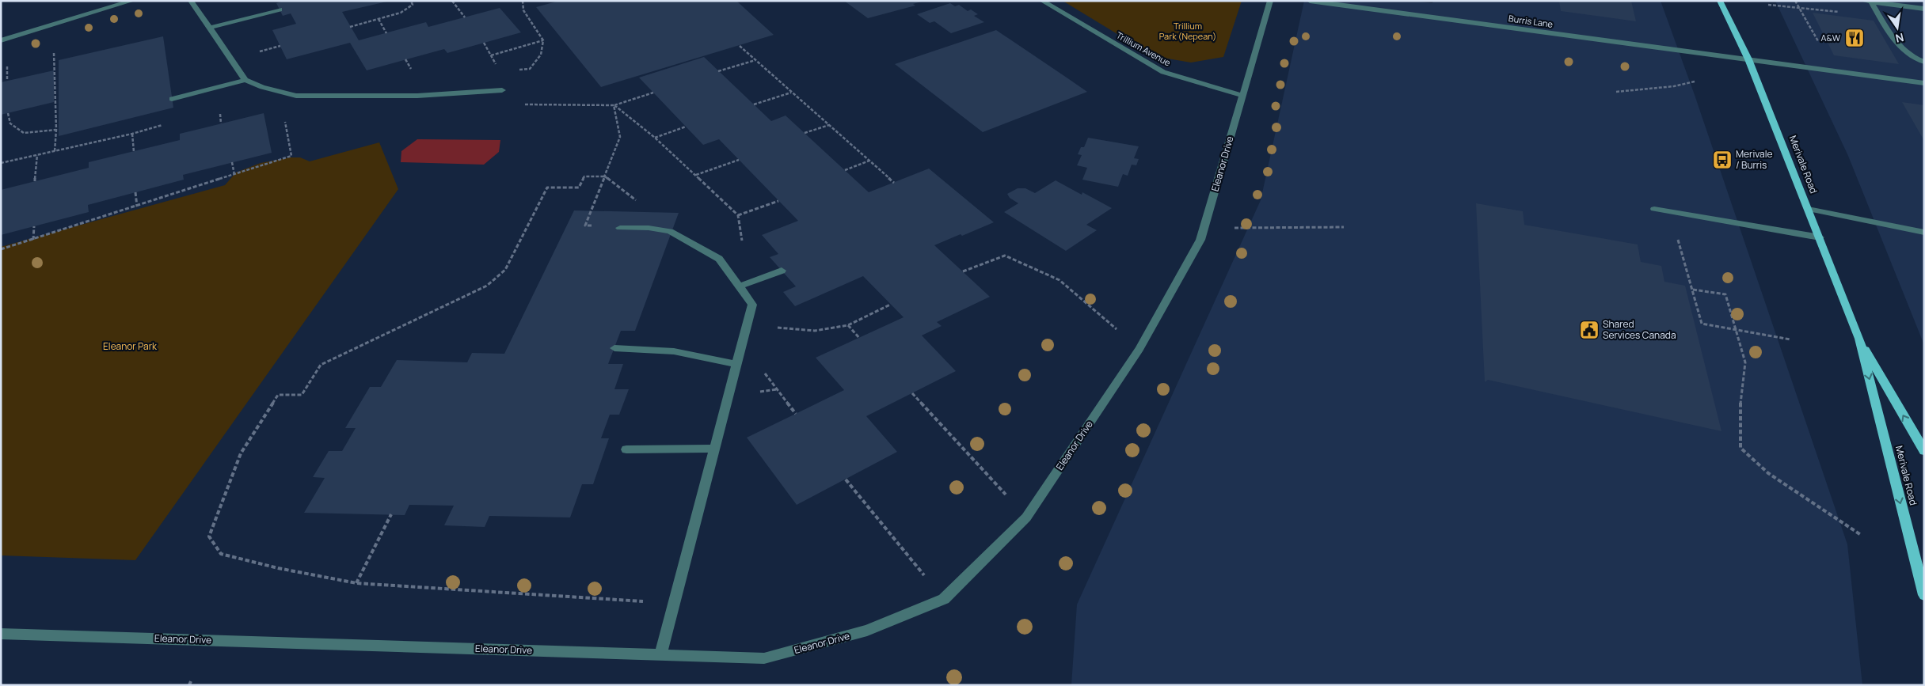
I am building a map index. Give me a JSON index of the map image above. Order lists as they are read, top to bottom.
{
  "streets": {
    "main road": ["Merivale Road"],
    "street": ["Burris Lane", "Trillium Avenue", "Eleanor Drive"]
  },
  "crossings": [
    ["Burris Lane", "Merivale Road"],
    ["Trillium Avenue", "Eleanor Drive"]
  ],
  "parks": ["Trillium Park (Nepean)", "Eleanor Park"],
  "places": {
    "restaurant": ["A&W"],
    "bus stop": ["Merivale / Burris"],
    "public building": ["Shared Services Canada"]
  },
  "north": "bottom"
}
